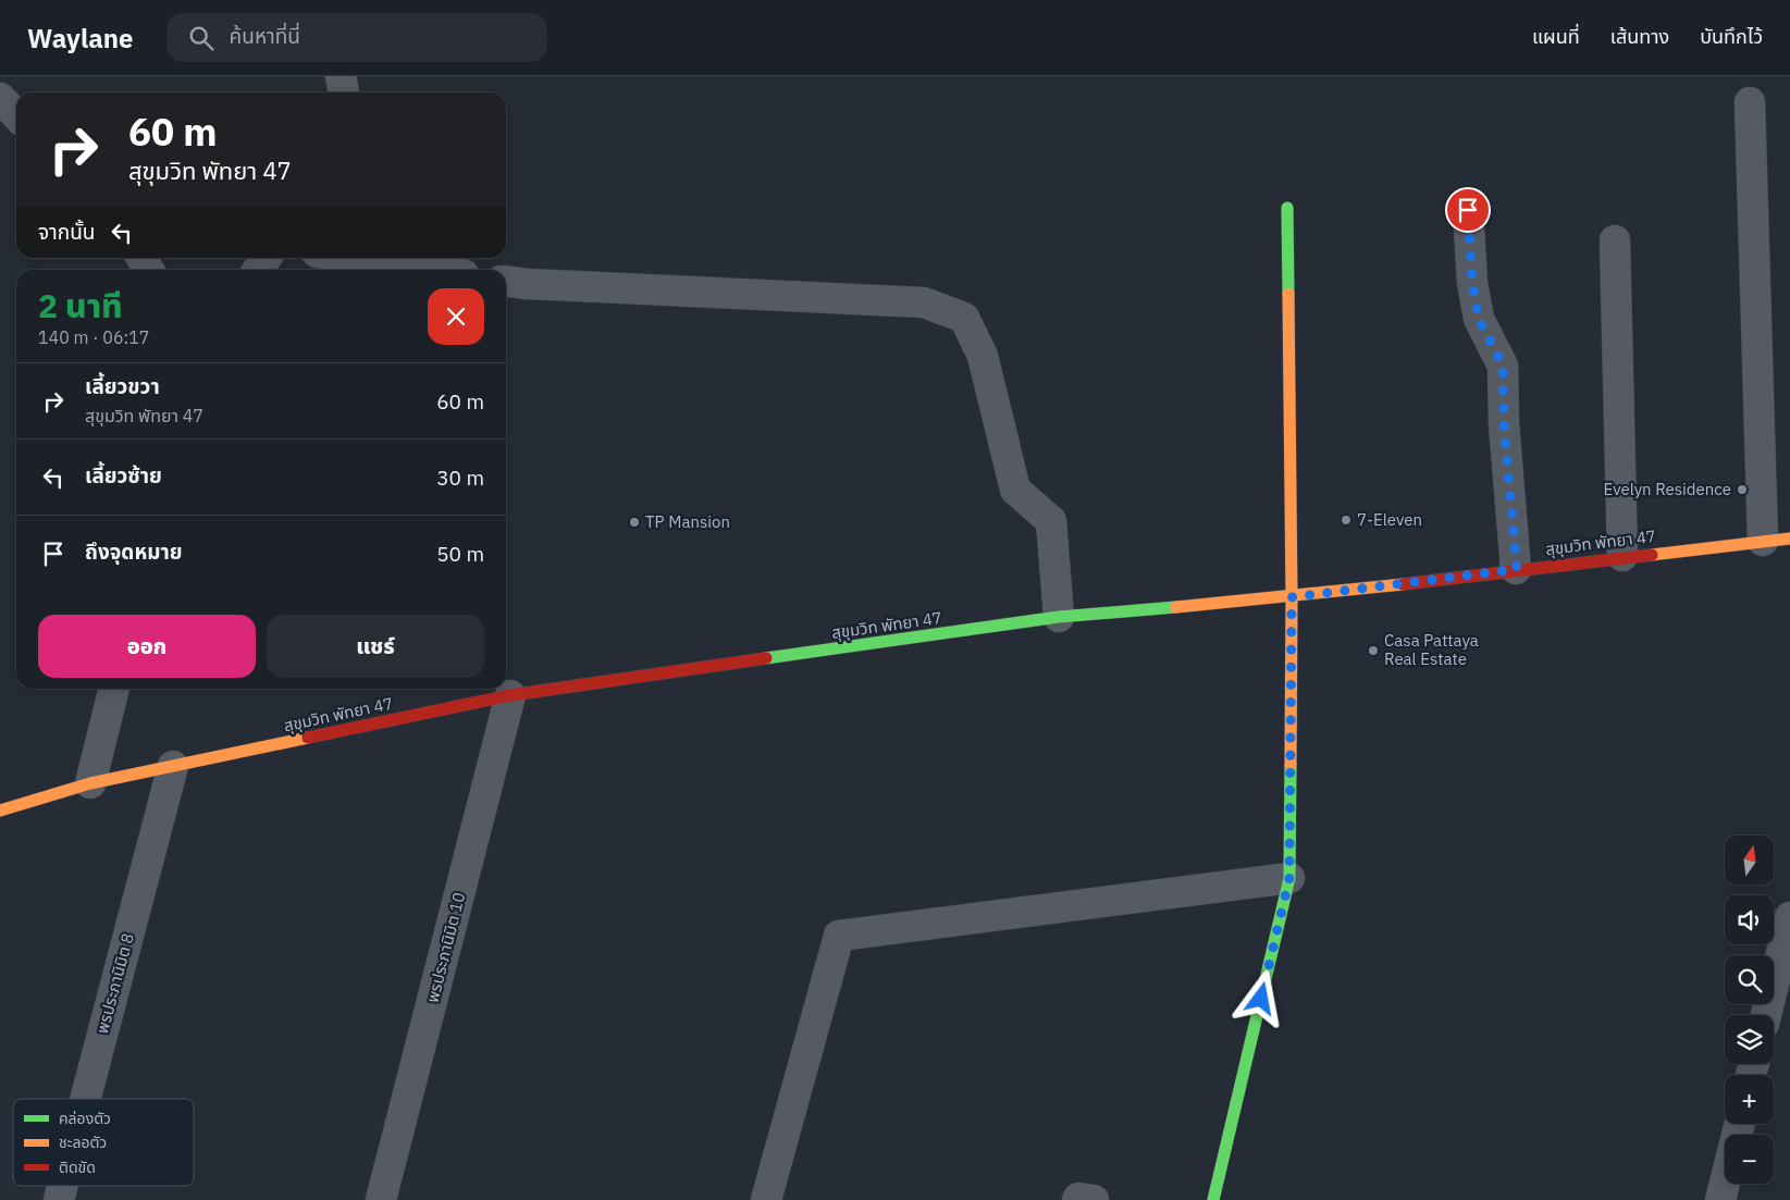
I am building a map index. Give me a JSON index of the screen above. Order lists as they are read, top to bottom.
{
  "streets": {
    "street": ["สุขุมวิท พัทยา 47", "พรประภานิมิต 10", "พรประภานิมิต 8"]
  },
  "crossings": [
    ["สุขุมวิท พัทยา 47", "พรประภานิมิต 10"],
    ["สุขุมวิท พัทยา 47", "พรประภานิมิต 8"]
  ],
  "places": [
    "Evelyn Residence",
    "7-Eleven",
    "TP Mansion",
    "Casa Pattaya Real Estate"
  ],
  "legend": ["คล่องตัว", "ชะลอตัว", "ติดขัด"],
  "north": "top",
  "page": {
    "header": "Waylane",
    "search": "ค้นหาที่นี่",
    "nav": ["แผนที่", "เส้นทาง", "บันทึกไว้"],
    "turn": ["60 m", "สุขุมวิท พัทยา 47"],
    "then": "จากนั้น",
    "heading": ["2 นาที", "140 m · 06:17"],
    "list": [
      {
        "name": "เลี้ยวขวา",
        "note": "สุขุมวิท พัทยา 47",
        "value": "60 m"
      },
      {
        "name": "เลี้ยวซ้าย",
        "value": "30 m"
      },
      {
        "name": "ถึงจุดหมาย",
        "value": "50 m"
      }
    ],
    "buttons": ["ออก", "แชร์"],
    "map_buttons": ["+", "−"]
  }
}
